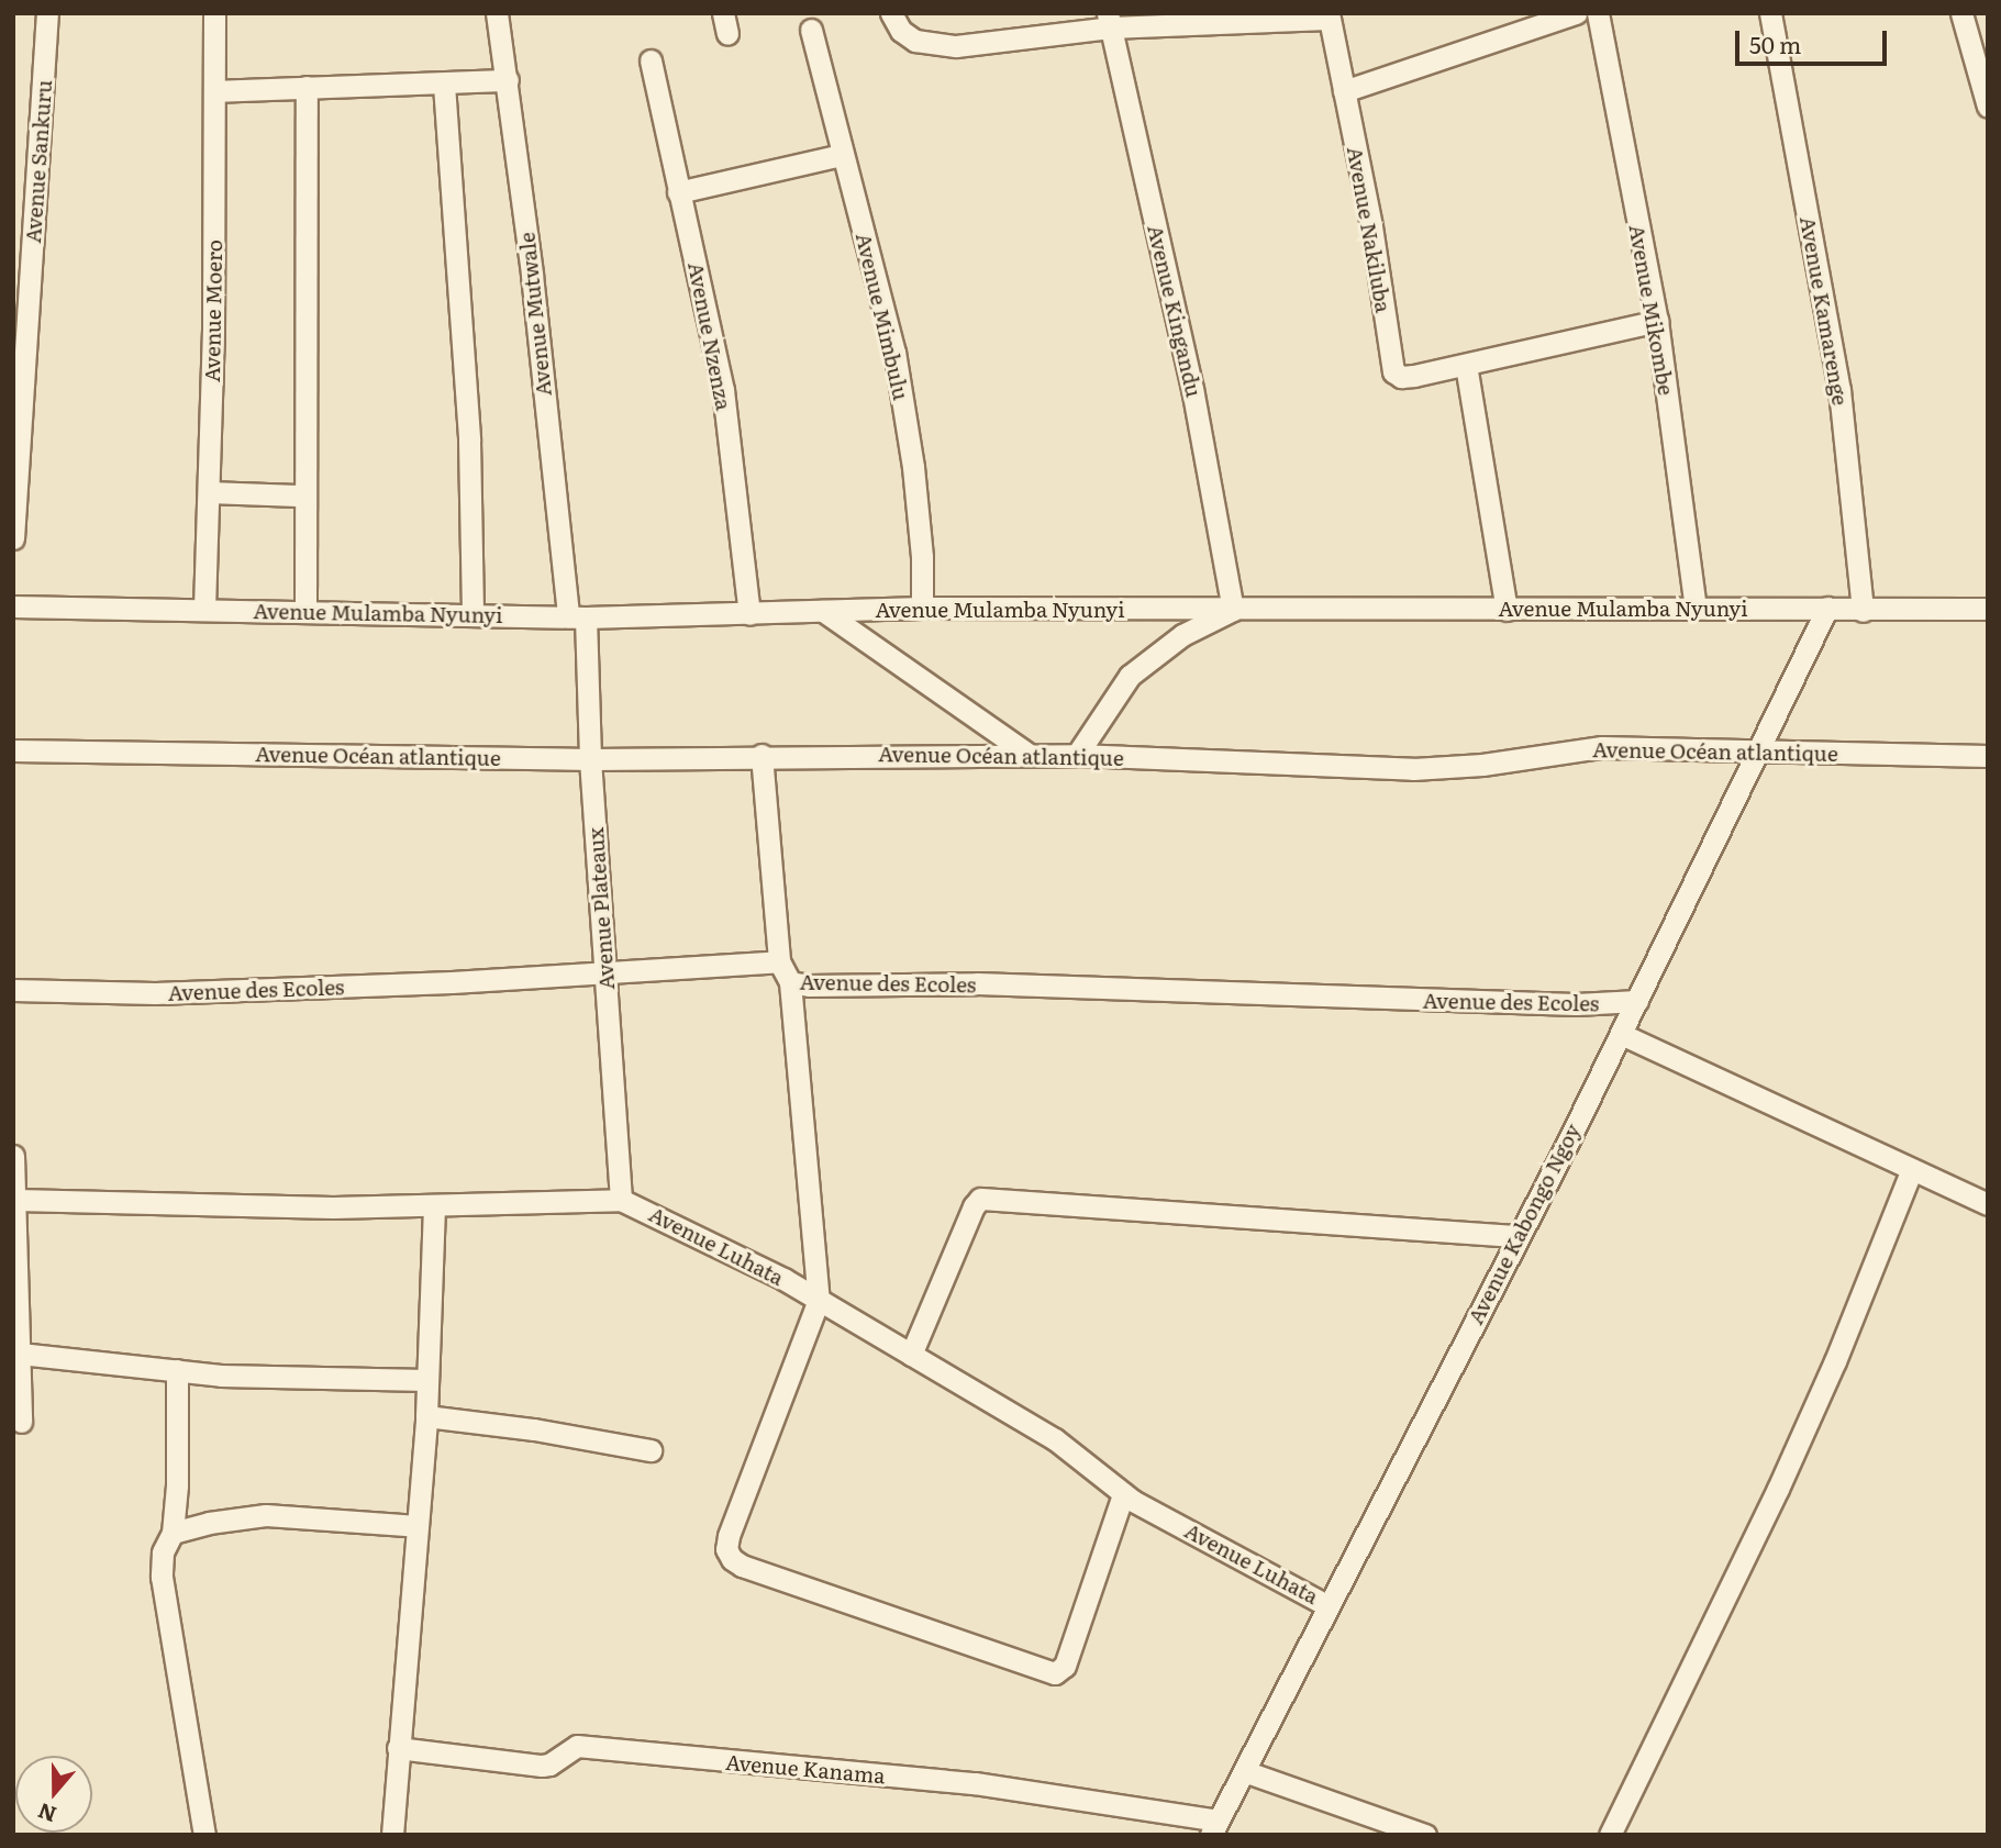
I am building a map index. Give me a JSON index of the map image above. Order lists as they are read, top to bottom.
{
  "streets": {
    "street": [
      "Avenue Sankuru",
      "Avenue Nakiluba",
      "Avenue Mikombe",
      "Avenue Moero",
      "Avenue Kingandu",
      "Avenue Kamarenge",
      "Avenue Mutwale",
      "Avenue Mimbulu",
      "Avenue Nzenza",
      "Avenue Mulamba Nyunyi",
      "Avenue Océan atlantique",
      "Avenue Plateaux",
      "Avenue des Ecoles",
      "Avenue Kabongo Ngoy",
      "Avenue Luhata",
      "Avenue Kanama"
    ]
  },
  "crossings": [
    ["Avenue Mikombe", "Avenue Mulamba Nyunyi"],
    ["Avenue Moero", "Avenue Mulamba Nyunyi"],
    ["Avenue Kingandu", "Avenue Mulamba Nyunyi"],
    ["Avenue Kamarenge", "Avenue Mulamba Nyunyi"],
    ["Avenue Mutwale", "Avenue Mulamba Nyunyi"],
    ["Avenue Mutwale", "Avenue Plateaux"],
    ["Avenue Mimbulu", "Avenue Mulamba Nyunyi"],
    ["Avenue Nzenza", "Avenue Mulamba Nyunyi"],
    ["Avenue Mulamba Nyunyi", "Avenue Plateaux"],
    ["Avenue Mulamba Nyunyi", "Avenue Kabongo Ngoy"],
    ["Avenue Océan atlantique", "Avenue Plateaux"],
    ["Avenue Océan atlantique", "Avenue Kabongo Ngoy"],
    ["Avenue Plateaux", "Avenue des Ecoles"],
    ["Avenue Plateaux", "Avenue Luhata"],
    ["Avenue des Ecoles", "Avenue Kabongo Ngoy"],
    ["Avenue Kabongo Ngoy", "Avenue Luhata"],
    ["Avenue Kabongo Ngoy", "Avenue Kanama"]
  ],
  "scale_bar": "50 m",
  "north": "bottom"
}
